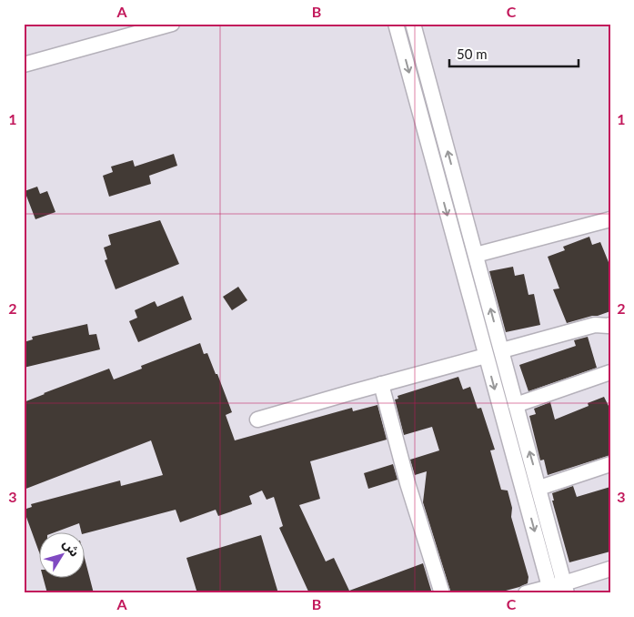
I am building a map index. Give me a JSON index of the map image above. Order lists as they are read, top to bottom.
{
  "scale_bar": "50 m",
  "north": "top right",
  "grid": {
    "columns": ["A", "B", "C"],
    "rows": ["1", "2", "3"]
  }
}
